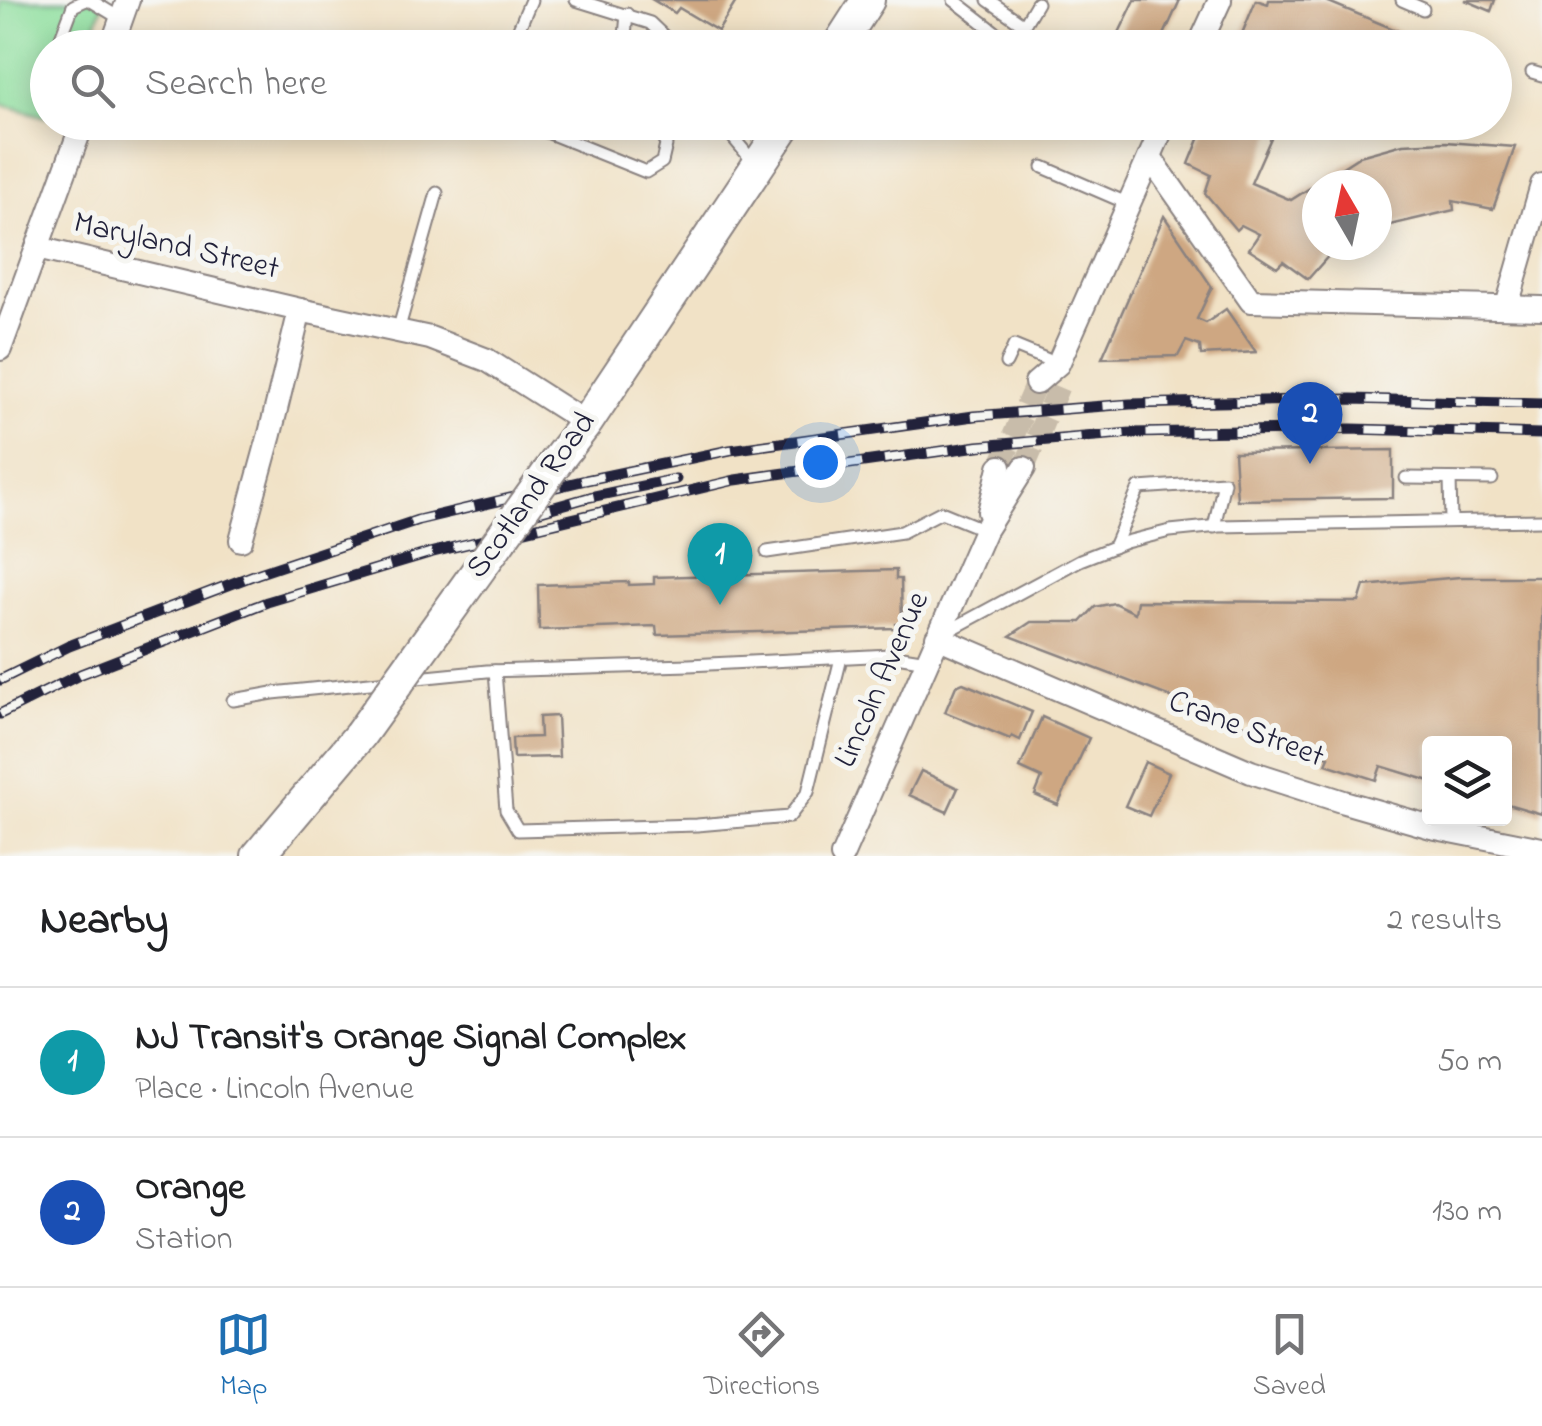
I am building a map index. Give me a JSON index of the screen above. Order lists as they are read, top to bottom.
{
  "streets": {
    "main road": ["Scotland Road"],
    "street": ["Maryland Street", "Lincoln Avenue", "Crane Street"]
  },
  "crossings": [
    ["Maryland Street", "Scotland Road"],
    ["Lincoln Avenue", "Crane Street"]
  ],
  "north": "top",
  "page": {
    "search": "Search here",
    "pins": ["2", "1"],
    "heading": ["Nearby", "2 results"],
    "list": [
      {
        "mark": "1",
        "name": "NJ Transit's Orange Signal Complex",
        "note": "Place · Lincoln Avenue",
        "value": "50 m"
      },
      {
        "mark": "2",
        "name": "Orange",
        "note": "Station",
        "value": "130 m"
      }
    ],
    "nav": ["Map", "Directions", "Saved"]
  }
}
